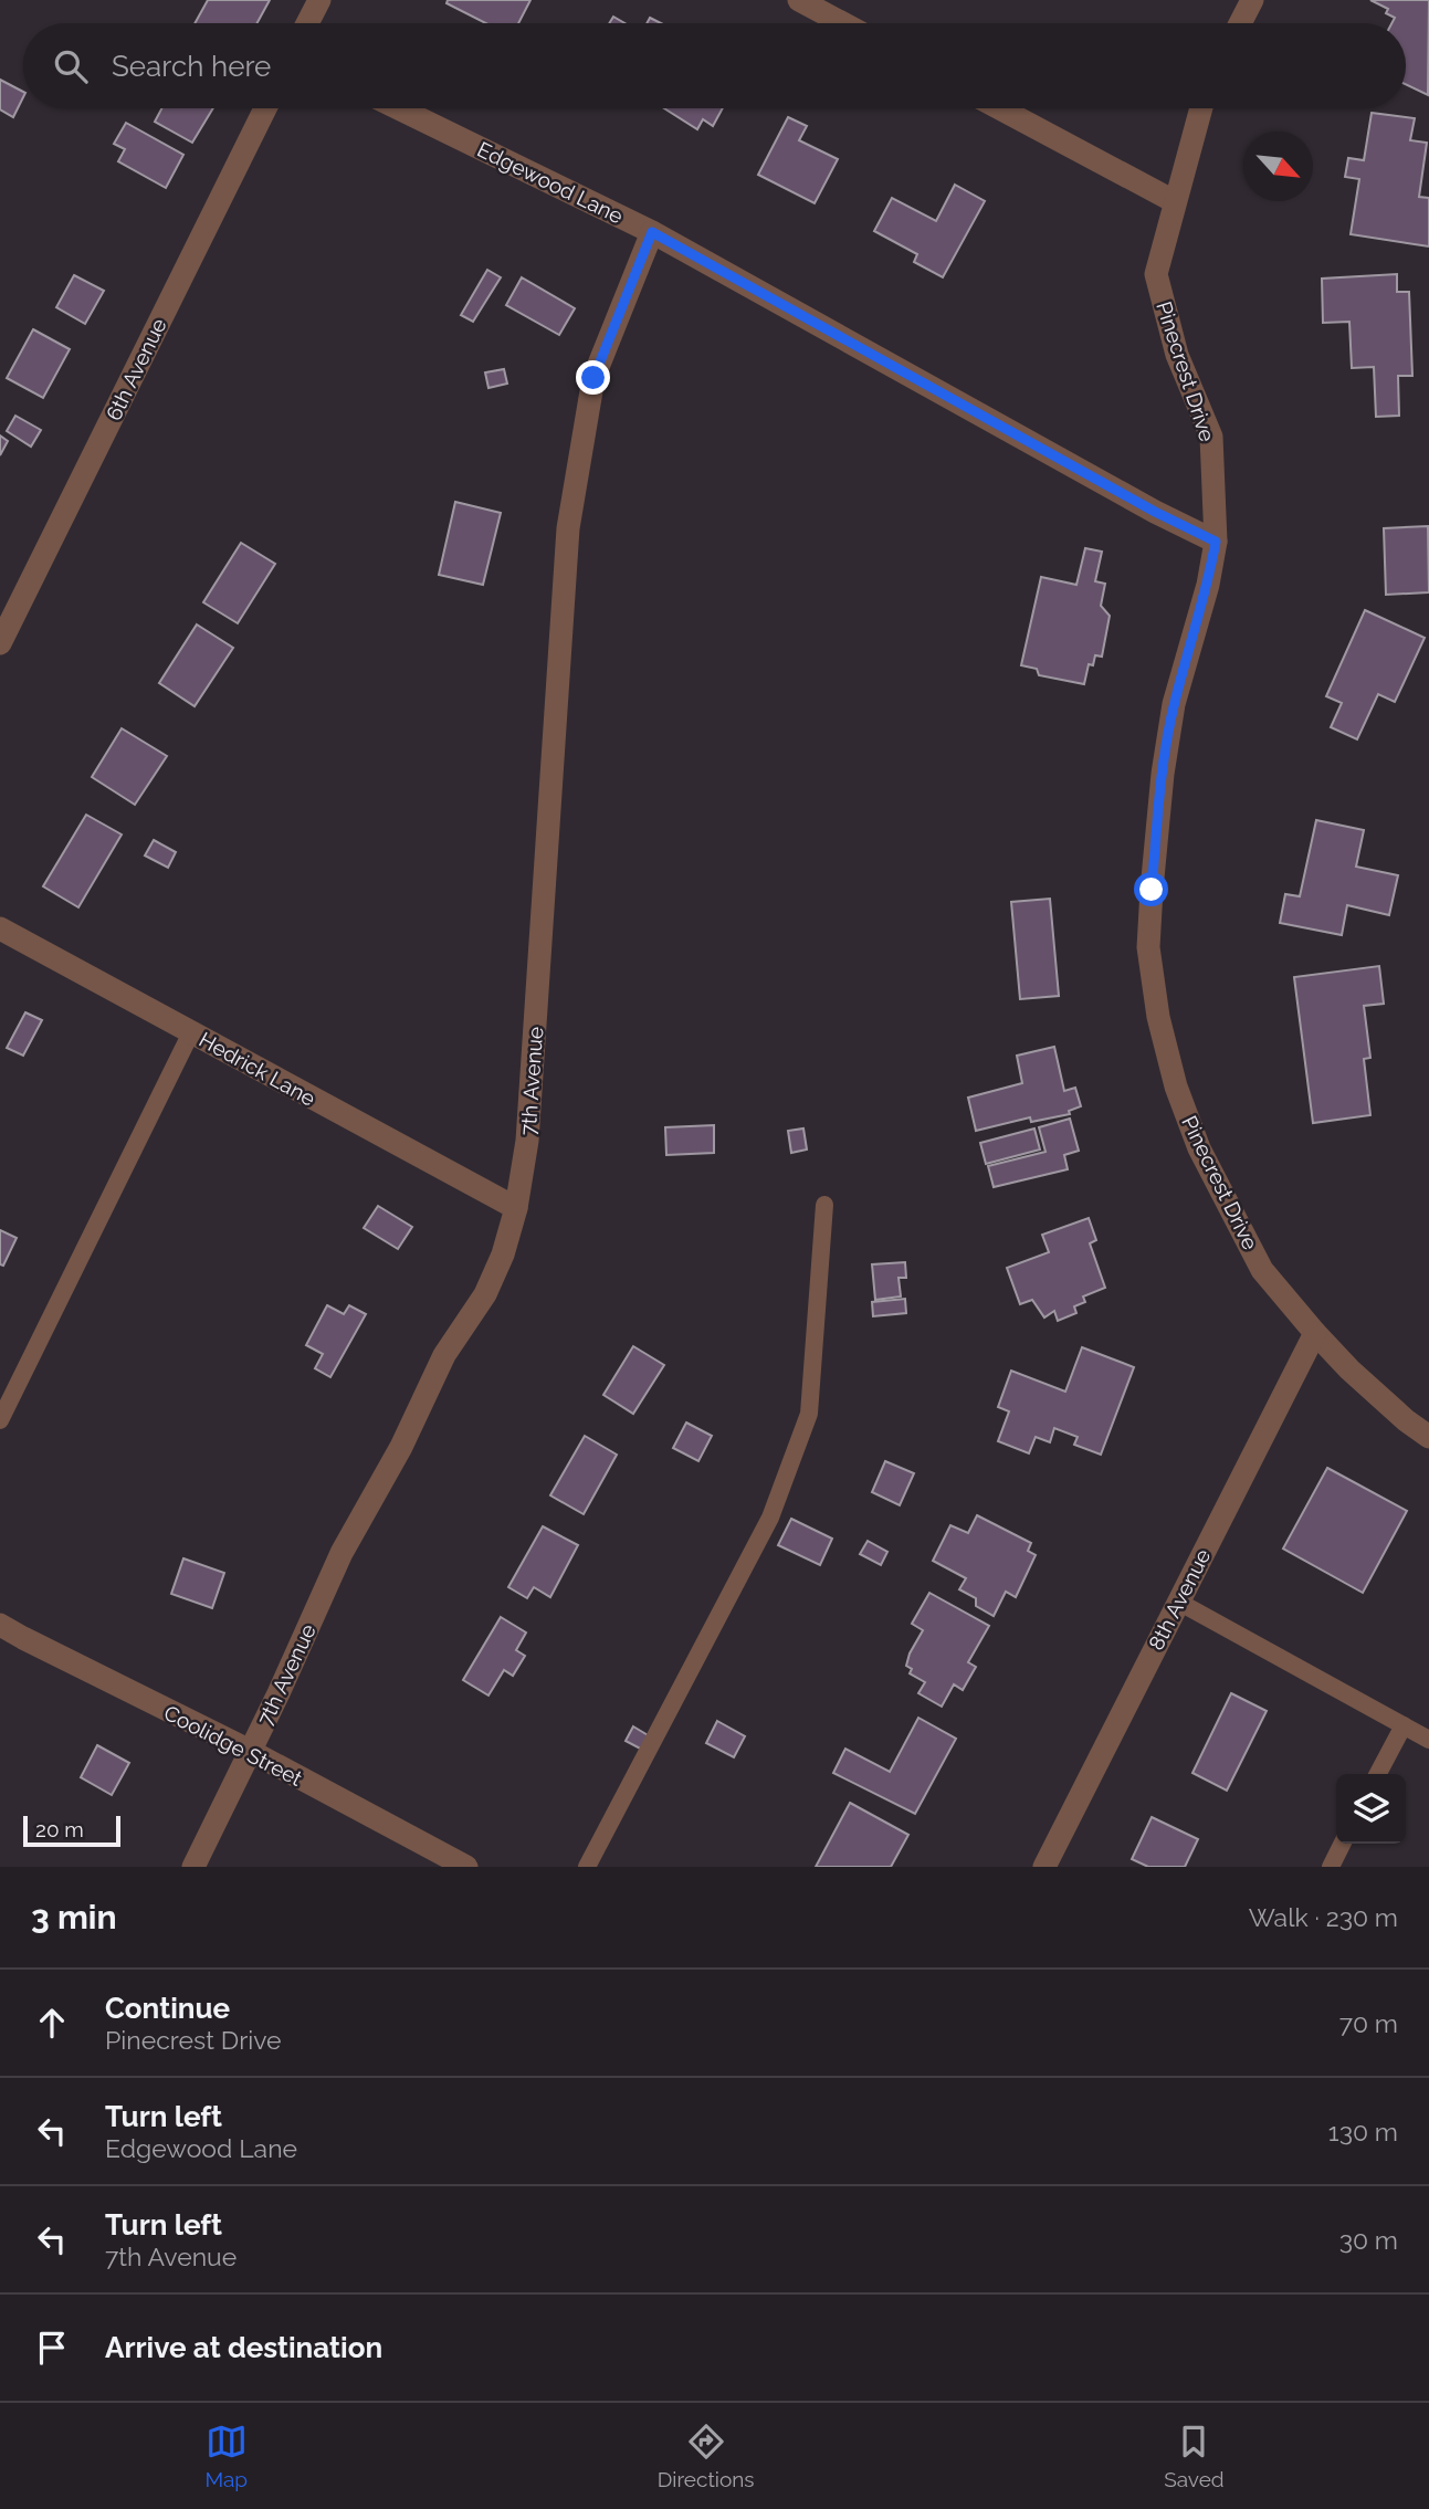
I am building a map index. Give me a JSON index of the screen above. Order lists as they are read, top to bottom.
{
  "streets": {
    "street": [
      "Edgewood Lane",
      "6th Avenue",
      "Pinecrest Drive",
      "Hedrick Lane",
      "7th Avenue",
      "8th Avenue",
      "Coolidge Street"
    ]
  },
  "crossings": [
    ["Edgewood Lane", "Pinecrest Drive"],
    ["Edgewood Lane", "7th Avenue"],
    ["Pinecrest Drive", "8th Avenue"],
    ["Hedrick Lane", "7th Avenue"],
    ["7th Avenue", "Coolidge Street"]
  ],
  "scale_bar": "20 m",
  "north": "bottom right",
  "page": {
    "search": "Search here",
    "scale": "20 m",
    "heading": ["3 min", "Walk · 230 m"],
    "list": [
      ["Continue", "Pinecrest Drive", "70 m"],
      ["Turn left", "Edgewood Lane", "130 m"],
      ["Turn left", "7th Avenue", "30 m"],
      "Arrive at destination"
    ],
    "nav": ["Map", "Directions", "Saved"]
  }
}
